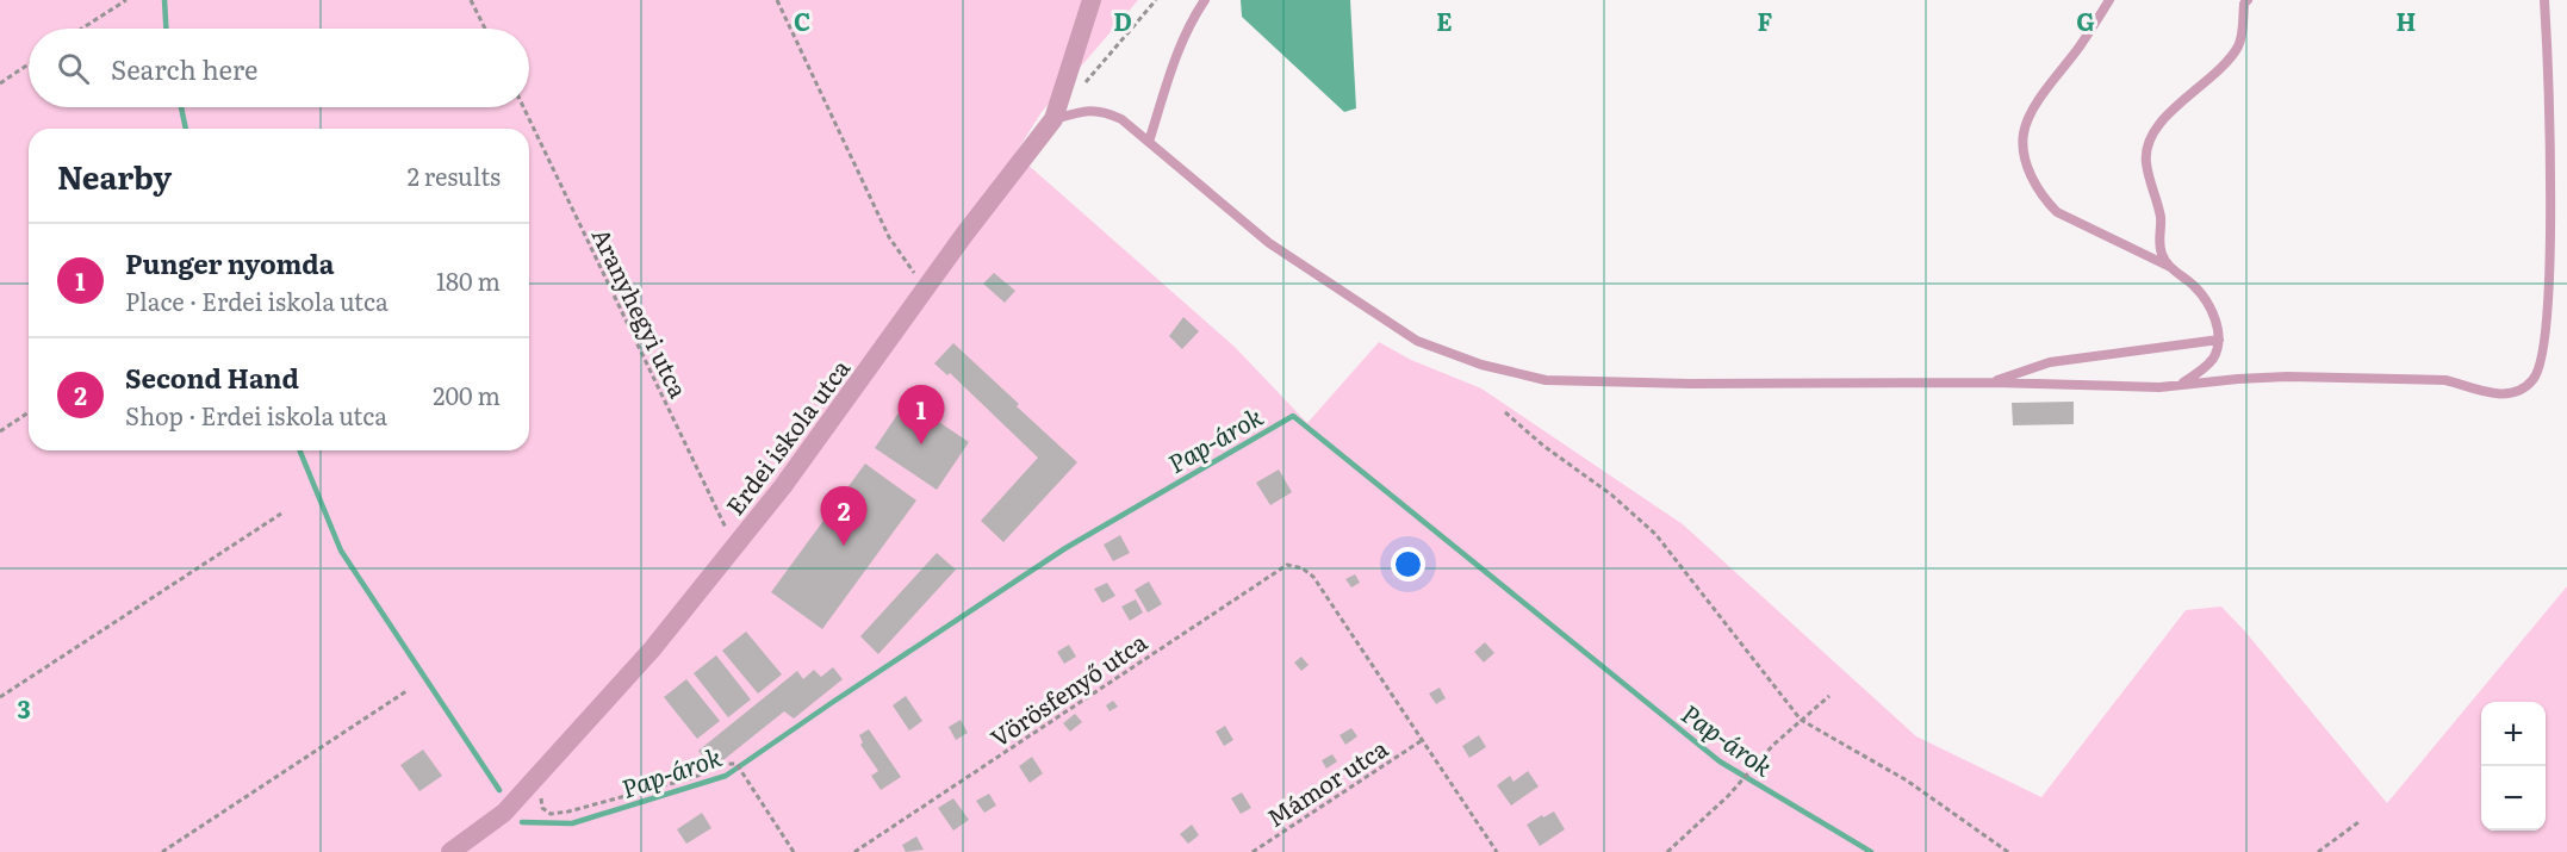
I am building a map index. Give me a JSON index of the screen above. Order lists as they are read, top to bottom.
{
  "streets": {
    "street": ["Erdei iskola utca"],
    "path": ["Aranyhegyi utca", "Vörösfenyő utca", "Mámor utca"]
  },
  "crossings": [
    ["Aranyhegyi utca", "Erdei iskola utca"],
    ["Vörösfenyő utca", "Mámor utca"]
  ],
  "water": ["Pap-árok"],
  "page": {
    "search": "Search here",
    "heading": ["Nearby", "2 results"],
    "list": [
      {
        "mark": "1",
        "name": "Punger nyomda",
        "note": "Place · Erdei iskola utca",
        "value": "180 m"
      },
      {
        "mark": "2",
        "name": "Second Hand",
        "note": "Shop · Erdei iskola utca",
        "value": "200 m"
      }
    ],
    "pins": ["1", "2"],
    "map_buttons": ["+", "−"]
  },
  "grid": {
    "columns": [
      "C",
      "D",
      "E",
      "F",
      "G",
      "H"
    ],
    "rows": ["3"]
  }
}
